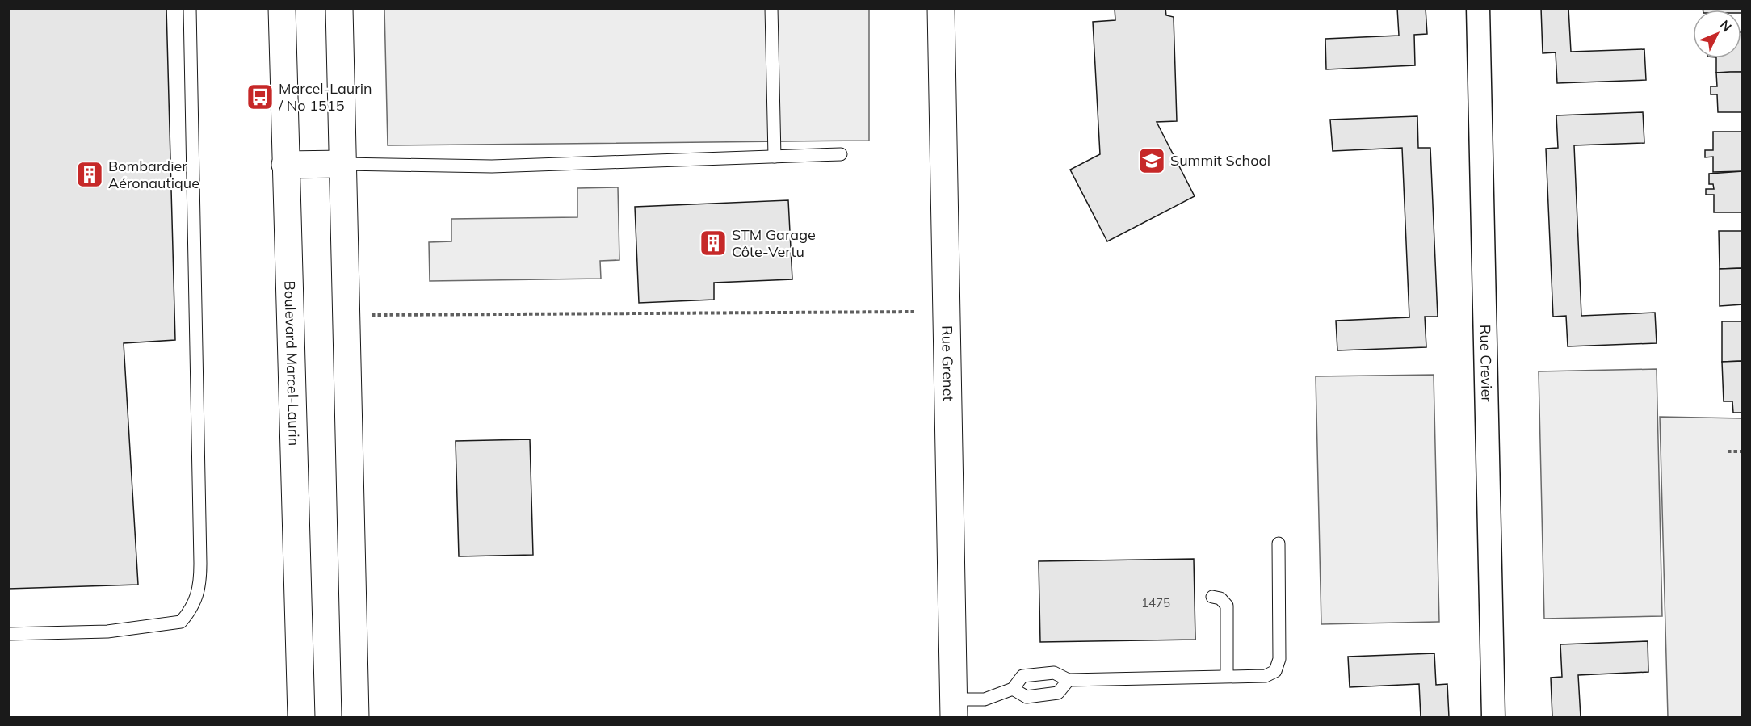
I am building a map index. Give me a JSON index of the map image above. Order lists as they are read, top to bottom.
{
  "streets": {
    "main road": ["Boulevard Marcel-Laurin", "Rue Grenet"],
    "street": ["Rue Crevier"]
  },
  "places": {
    "bus stop": ["Marcel-Laurin / No 1515"],
    "school or university": ["Summit School"],
    "building": ["Bombardier Aéronautique", "STM Garage Côte-Vertu"]
  },
  "house_numbers": ["1475"],
  "north": "top right"
}
